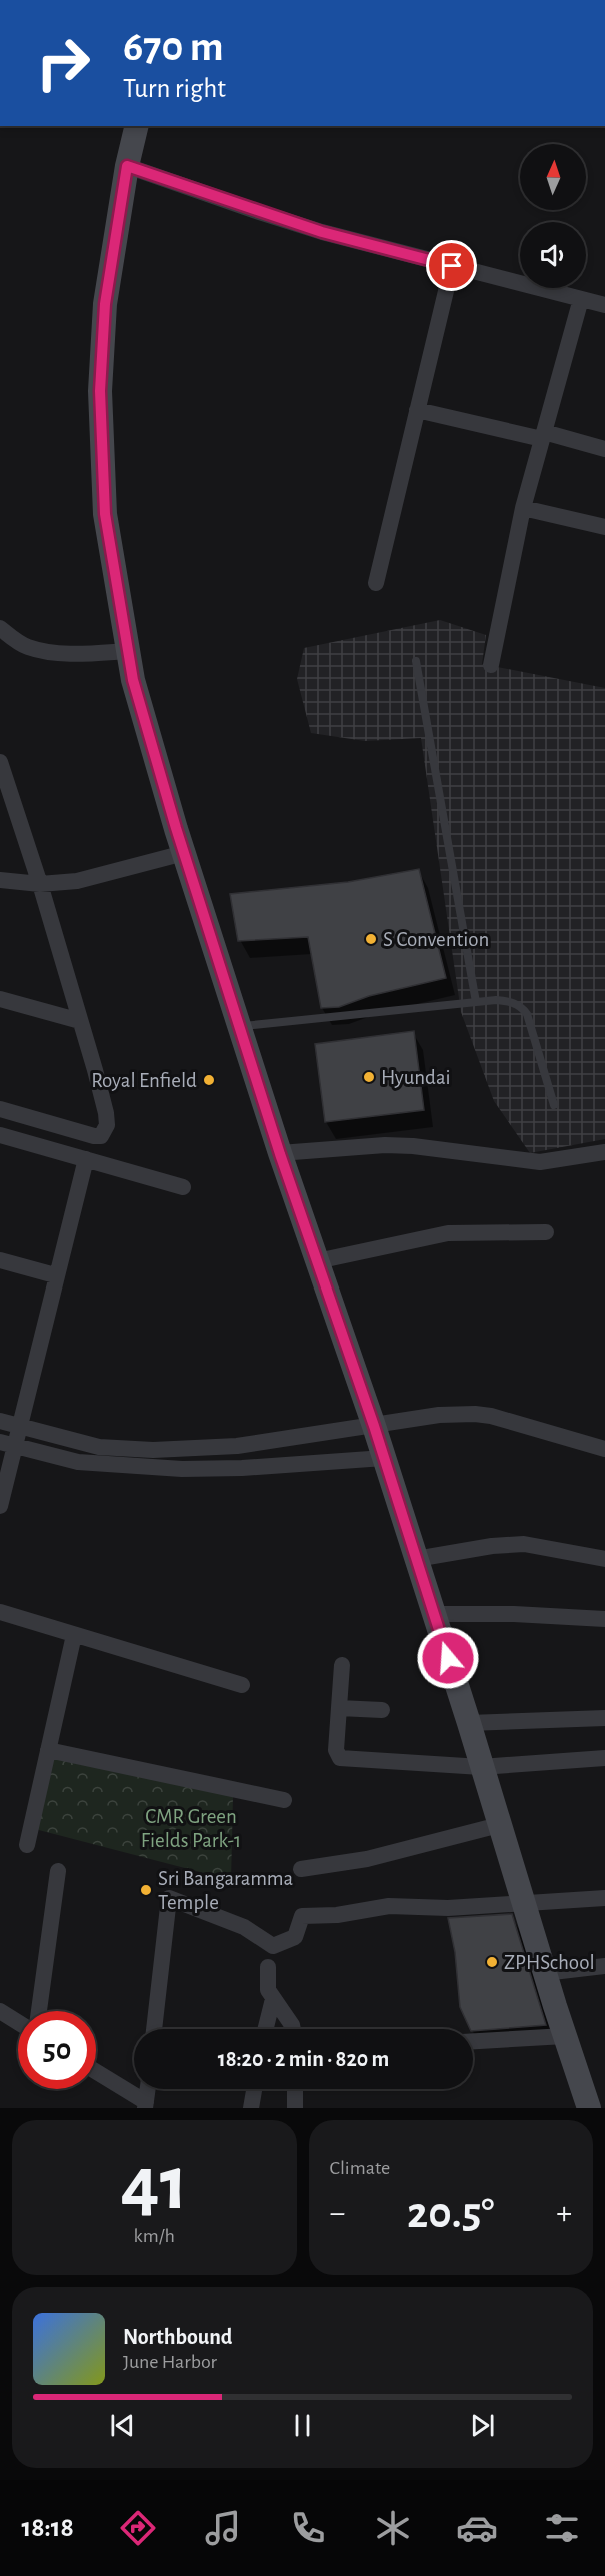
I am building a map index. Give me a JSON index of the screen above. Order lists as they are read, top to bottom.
{
  "parks": ["CMR Green Fields Park-1"],
  "places": [
    "S Convention",
    "Hyundai",
    "Royal Enfield",
    "Sri Bangaramma Temple",
    "ZPHSchool"
  ],
  "north": "top",
  "page": {
    "turn": ["670 m", "Turn right"],
    "limit": "50",
    "trip": "18:20 · 2 min · 820 m",
    "tile": [
      ["41", "km/h"],
      "Climate"
    ],
    "heat": ["−", "20.5°", "+"],
    "song": ["Northbound", "June Harbor"],
    "tabs": "18:18"
  }
}
